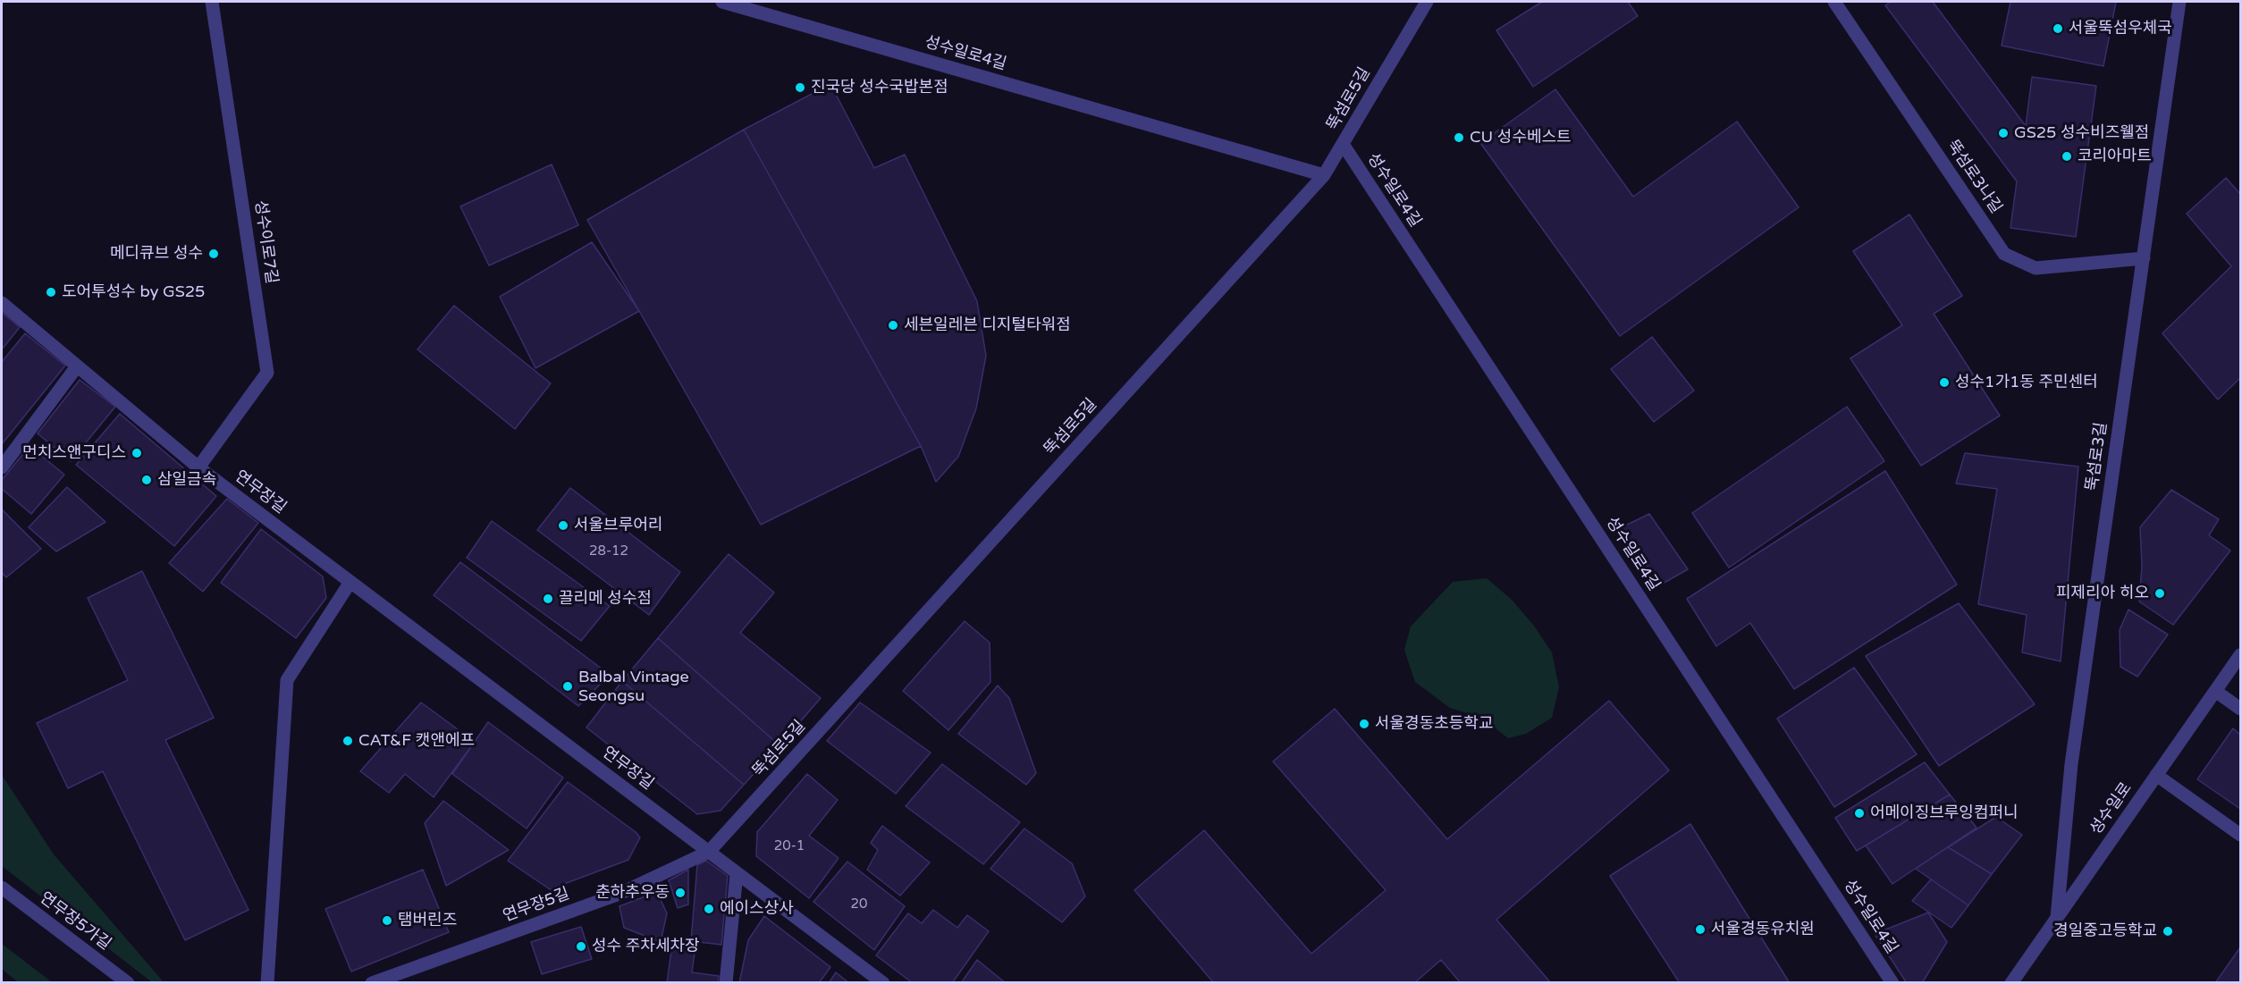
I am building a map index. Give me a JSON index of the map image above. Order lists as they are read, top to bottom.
{
  "streets": {
    "street": [
      "성수일로4길",
      "뚝섬로5길",
      "뚝섬로3나길",
      "성수이로7길",
      "뚝섬로3길",
      "연무장길",
      "성수일로",
      "연무장5길",
      "연무장5가길"
    ]
  },
  "crossings": [
    ["성수일로4길", "뚝섬로5길"],
    ["뚝섬로5길", "연무장길"],
    ["뚝섬로5길", "연무장5길"],
    ["뚝섬로3나길", "뚝섬로3길"],
    ["성수이로7길", "연무장길"],
    ["뚝섬로3길", "성수일로"],
    ["연무장길", "연무장5길"]
  ],
  "places": [
    "서울뚝섬우체국",
    "진국당 성수국밥본점",
    "GS25 성수비즈웰점",
    "CU 성수베스트",
    "코리아마트",
    "메디큐브 성수",
    "도어투성수 by GS25",
    "세븐일레븐 디지털타워점",
    "성수1가1동 주민센터",
    "먼치스앤구디스",
    "삼일금속",
    "서울브루어리",
    "피제리아 히오",
    "끌리메 성수점",
    "Balbal Vintage Seongsu",
    "서울경동초등학교",
    "CAT&F 캣앤에프",
    "어메이징브루잉컴퍼니",
    "춘하추우동",
    "에이스상사",
    "탬버린즈",
    "서울경동유치원",
    "경일중고등학교",
    "성수 주차세차장"
  ],
  "house_numbers": ["28-12", "20-1", "20"]
}
